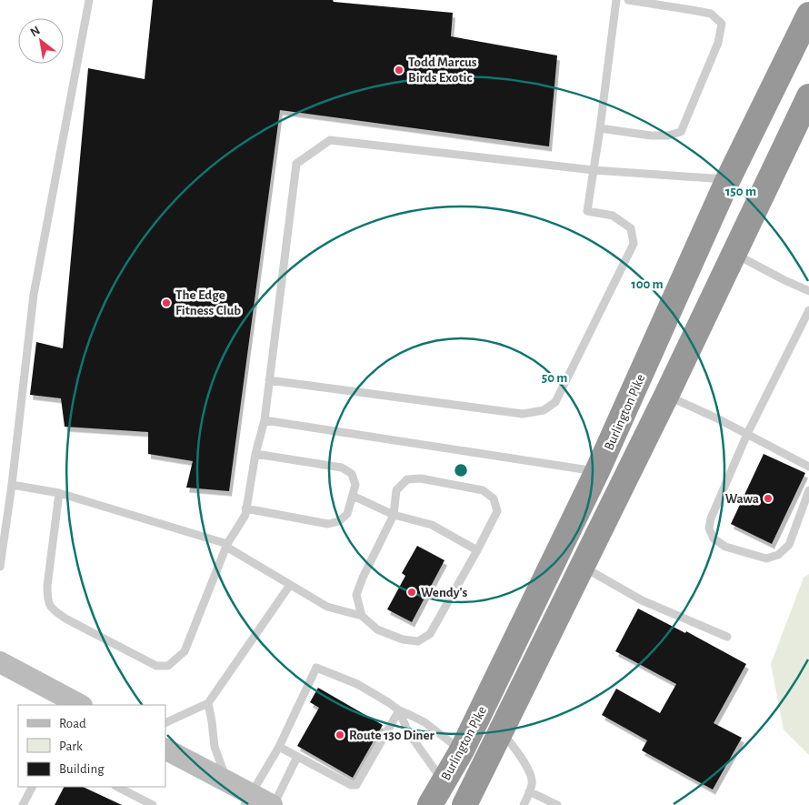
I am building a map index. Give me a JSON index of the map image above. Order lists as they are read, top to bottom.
{
  "streets": {
    "highway": ["Burlington Pike"]
  },
  "places": [
    "Todd Marcus Birds Exotic",
    "The Edge Fitness Club",
    "Wawa",
    "Wendy's",
    "Route 130 Diner"
  ],
  "legend": ["Road", "Park", "Building"],
  "north": "top left",
  "rings": ["150 m", "100 m", "50 m"]
}
